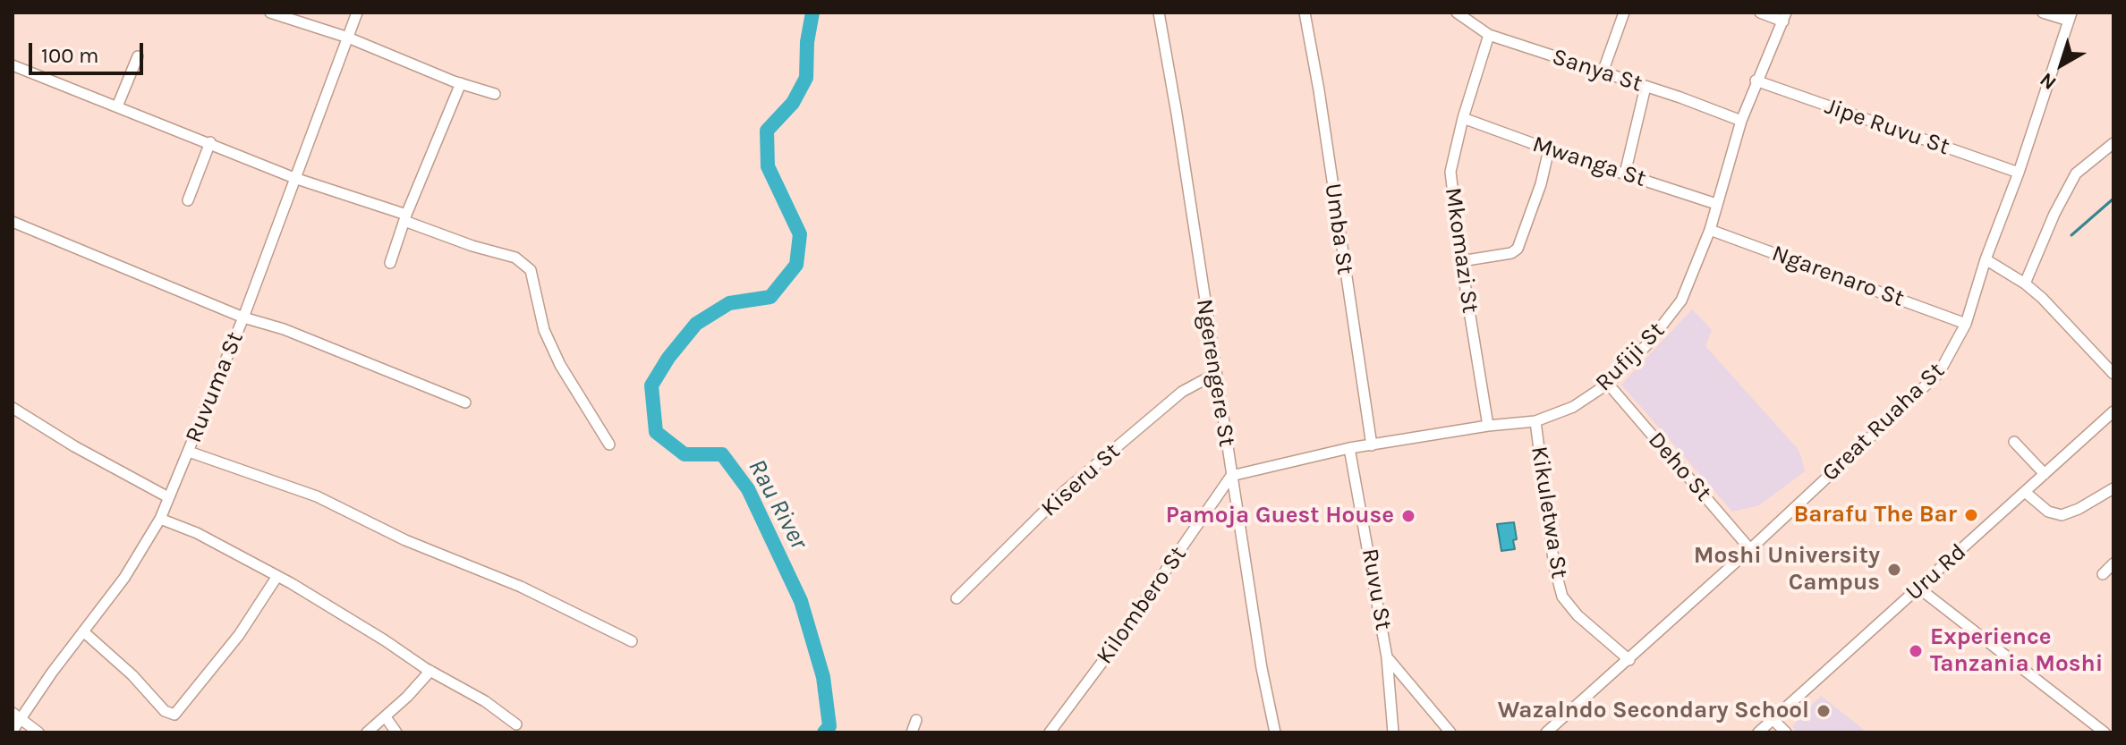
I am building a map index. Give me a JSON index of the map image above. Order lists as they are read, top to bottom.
{
  "streets": {
    "street": [
      "Sanya St",
      "Jipe Ruvu St",
      "Mwanga St",
      "Umba St",
      "Mkomazi St",
      "Ngarenaro St",
      "Rufiji St",
      "Ngerengere St",
      "Ruvuma St",
      "Great Ruaha St",
      "Deho St",
      "Kiseru St",
      "Kikuletwa St",
      "Uru Rd",
      "Ruvu St",
      "Kilombero St"
    ]
  },
  "crossings": [
    ["Sanya St", "Mkomazi St"],
    ["Sanya St", "Rufiji St"],
    ["Jipe Ruvu St", "Rufiji St"],
    ["Jipe Ruvu St", "Great Ruaha St"],
    ["Mwanga St", "Mkomazi St"],
    ["Mwanga St", "Rufiji St"],
    ["Umba St", "Rufiji St"],
    ["Mkomazi St", "Rufiji St"],
    ["Ngarenaro St", "Rufiji St"],
    ["Ngarenaro St", "Great Ruaha St"],
    ["Rufiji St", "Ngerengere St"],
    ["Rufiji St", "Deho St"],
    ["Rufiji St", "Kikuletwa St"],
    ["Rufiji St", "Ruvu St"],
    ["Rufiji St", "Kilombero St"],
    ["Ngerengere St", "Kiseru St"],
    ["Ngerengere St", "Kilombero St"],
    ["Great Ruaha St", "Deho St"],
    ["Great Ruaha St", "Kikuletwa St"]
  ],
  "water": ["Rau River"],
  "places": [
    "Barafu The Bar",
    "Pamoja Guest House",
    "Moshi University Campus",
    "Experience Tanzania Moshi",
    "Wazalndo Secondary School"
  ],
  "scale_bar": "100 m",
  "north": "bottom left"
}
